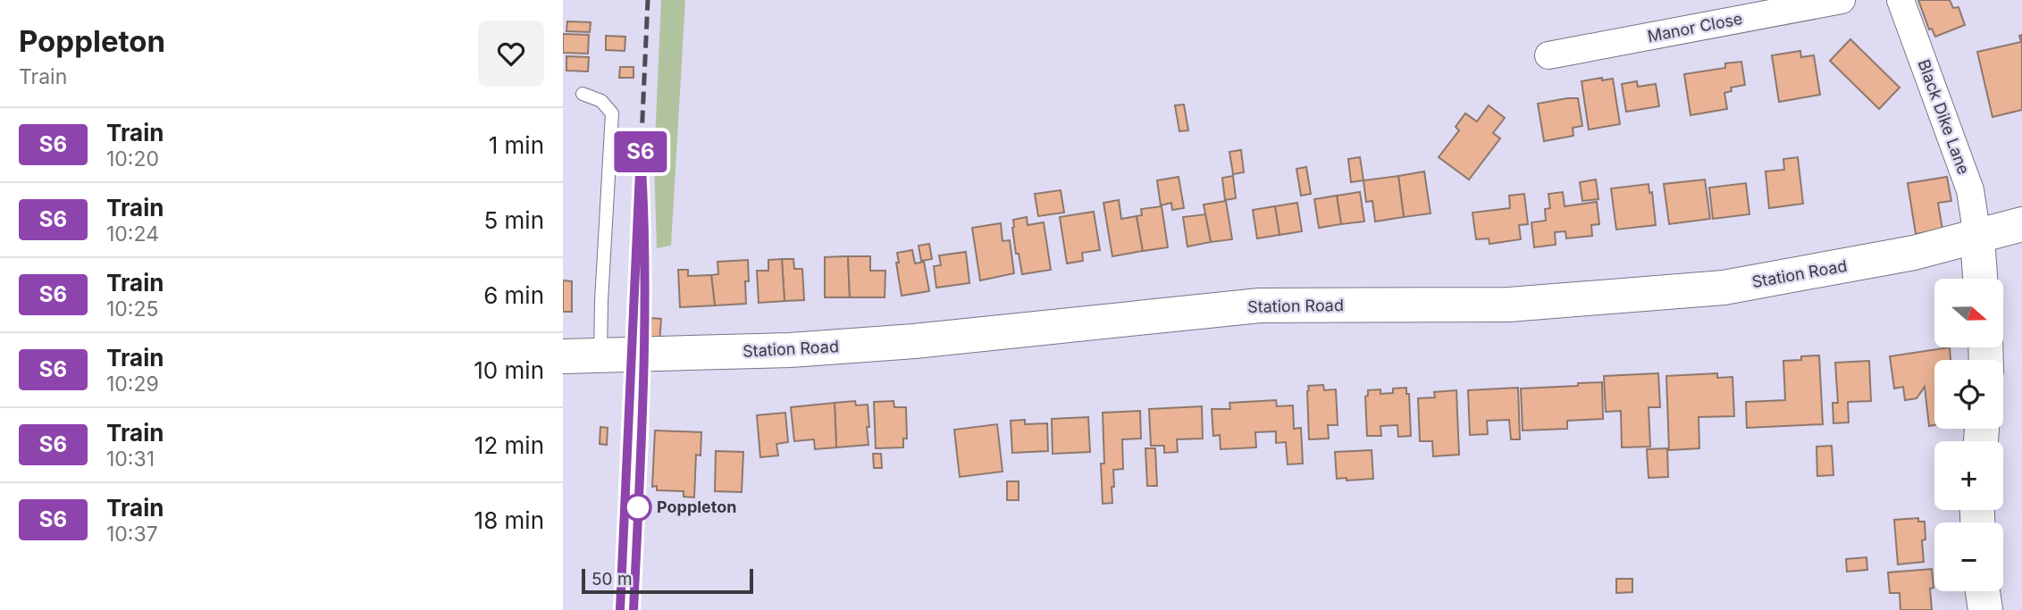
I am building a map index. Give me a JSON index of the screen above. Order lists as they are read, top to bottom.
{
  "streets": {
    "street": ["Manor Close", "Black Dike Lane", "Station Road"]
  },
  "crossings": [
    ["Black Dike Lane", "Station Road"]
  ],
  "places": ["Poppleton"],
  "scale_bar": "50 m",
  "north": "right",
  "page": {
    "heading": ["Poppleton", "Train"],
    "on_map": "S6",
    "list": [
      {
        "mark": "S6",
        "name": "Train",
        "note": "10:20",
        "value": "1 min"
      },
      {
        "mark": "S6",
        "name": "Train",
        "note": "10:24",
        "value": "5 min"
      },
      {
        "mark": "S6",
        "name": "Train",
        "note": "10:25",
        "value": "6 min"
      },
      {
        "mark": "S6",
        "name": "Train",
        "note": "10:29",
        "value": "10 min"
      },
      {
        "mark": "S6",
        "name": "Train",
        "note": "10:31",
        "value": "12 min"
      },
      {
        "mark": "S6",
        "name": "Train",
        "note": "10:37",
        "value": "18 min"
      }
    ],
    "map_buttons": ["+", "−"],
    "scale": "50 m"
  }
}
